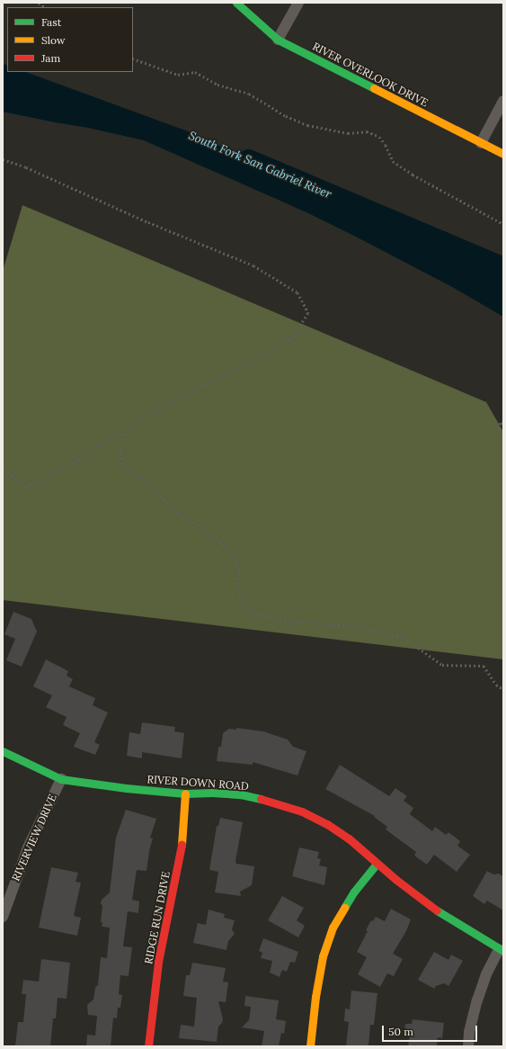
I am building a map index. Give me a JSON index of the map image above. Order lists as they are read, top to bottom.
{
  "streets": {
    "street": [
      "RIVER OVERLOOK DRIVE",
      "RIVER DOWN ROAD",
      "RIVERVIEW DRIVE",
      "RIDGE RUN DRIVE"
    ]
  },
  "crossings": [
    ["RIVER DOWN ROAD", "RIVERVIEW DRIVE"],
    ["RIVER DOWN ROAD", "RIDGE RUN DRIVE"]
  ],
  "water": ["South Fork San Gabriel River"],
  "legend": ["Fast", "Slow", "Jam"],
  "scale_bar": "50 m"
}
